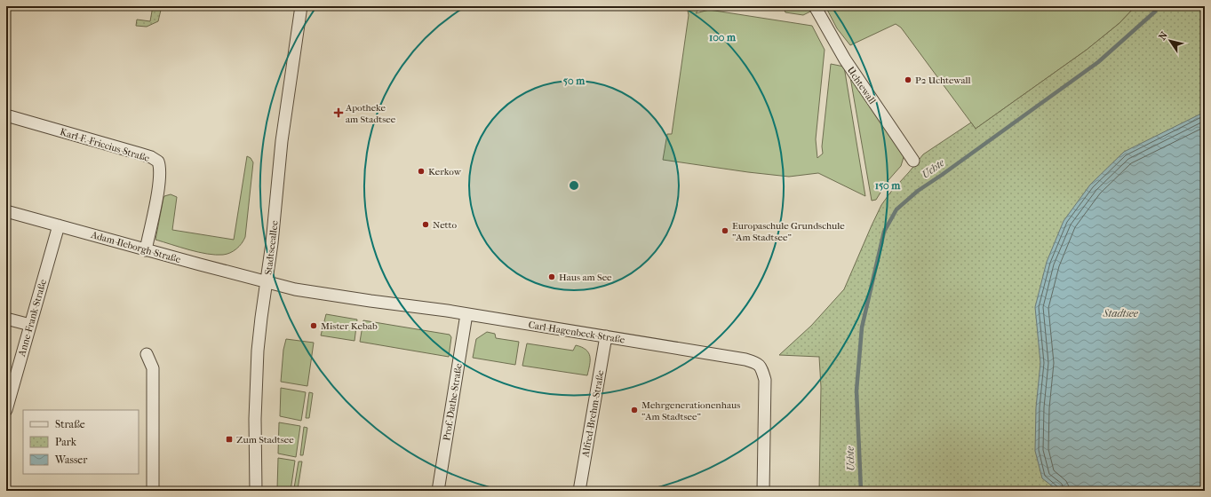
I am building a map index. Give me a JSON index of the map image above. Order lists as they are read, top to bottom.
{
  "streets": {
    "street": [
      "Uchtewall",
      "Karl-F.-Friccius-Straße",
      "Adam-Ileborgh-Straße",
      "Stadtseeallee",
      "Anne-Frank-Straße",
      "Carl-Hagenbeck-Straße",
      "Prof.-Dathe-Straße",
      "Alfred-Brehm-Straße"
    ]
  },
  "crossings": [
    ["Karl-F.-Friccius-Straße", "Adam-Ileborgh-Straße"],
    ["Adam-Ileborgh-Straße", "Stadtseeallee"],
    ["Adam-Ileborgh-Straße", "Anne-Frank-Straße"],
    ["Adam-Ileborgh-Straße", "Carl-Hagenbeck-Straße"],
    ["Stadtseeallee", "Carl-Hagenbeck-Straße"],
    ["Carl-Hagenbeck-Straße", "Prof.-Dathe-Straße"],
    ["Carl-Hagenbeck-Straße", "Alfred-Brehm-Straße"]
  ],
  "water": ["Uchte", "Stadtsee"],
  "places": {
    "other": [
      "P2 Uchtewall",
      "Kerkow",
      "Netto",
      "Europaschule Grundschule \"Am Stadtsee\"",
      "Haus am See",
      "Mister Kebab",
      "Mehrgenerationenhaus \"Am Stadtsee\""
    ],
    "health": ["Apotheke am Stadtsee"],
    "transit": ["Zum Stadtsee"]
  },
  "legend": ["Straße", "Park", "Wasser"],
  "north": "top left",
  "rings": ["100 m", "50 m", "150 m"]
}
